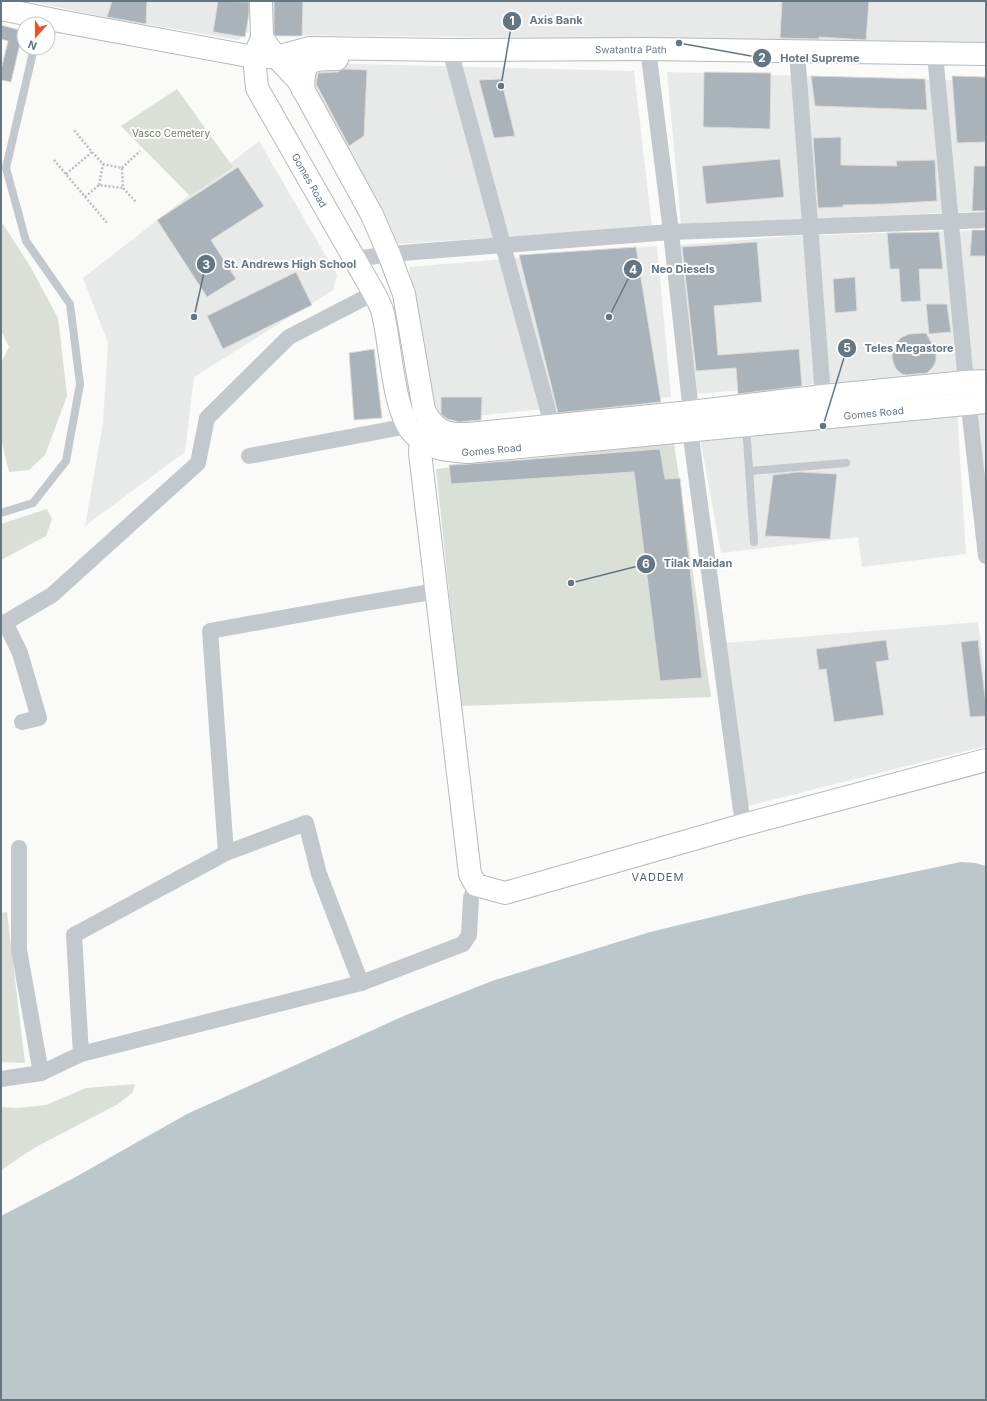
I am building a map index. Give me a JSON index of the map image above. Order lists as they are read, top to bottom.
{
  "streets": {
    "main road": ["Swatantra Path", "Gomes Road"]
  },
  "districts": ["VADDEM"],
  "parks": ["Vasco Cemetery"],
  "places": [
    "Hotel Supreme",
    "Axis Bank",
    "St. Andrews High School",
    "Neo Diesels",
    "Teles Megastore",
    "Tilak Maidan"
  ],
  "north": "bottom"
}
